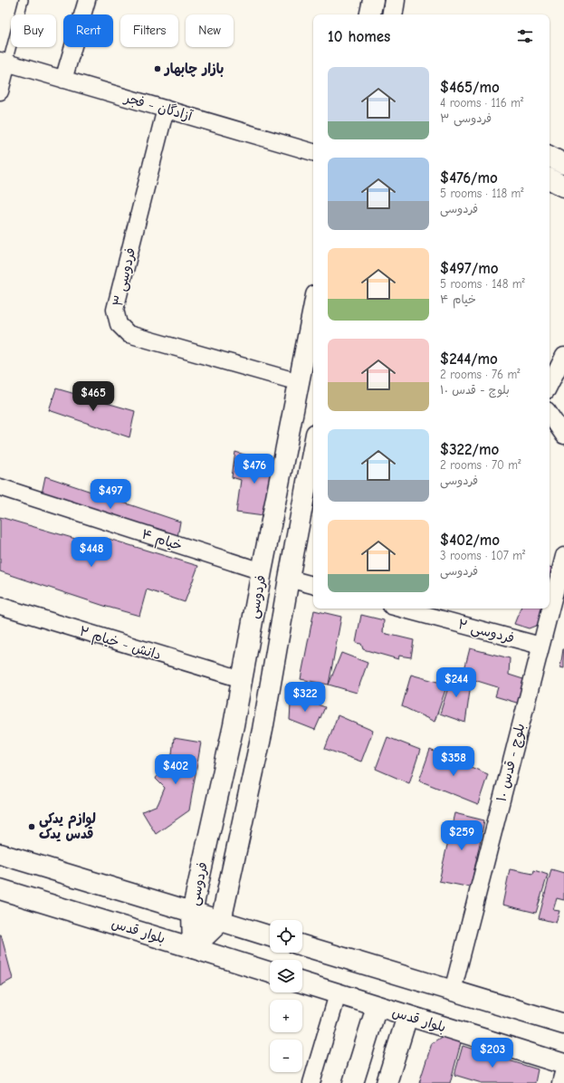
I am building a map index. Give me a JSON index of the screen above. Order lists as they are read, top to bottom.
{
  "streets": {
    "street": [
      "آزادگان - فجر",
      "فردوسی ۳",
      "خیام ۴",
      "فردوسی",
      "فردوسی ۲",
      "دانش - خیام ۲",
      "بلوچ - قدس ۱۰",
      "بلوار قدس"
    ]
  },
  "crossings": [
    ["آزادگان - فجر", "فردوسی ۳"],
    ["فردوسی ۳", "فردوسی"],
    ["خیام ۴", "فردوسی"],
    ["فردوسی", "دانش - خیام ۲"],
    ["فردوسی", "بلوار قدس"],
    ["فردوسی ۲", "بلوچ - قدس ۱۰"]
  ],
  "places": ["بازار چابهار", "لوازم یدکی قدس یدک"],
  "page": {
    "chip": [
      "Buy",
      "Rent",
      "Filters",
      "New"
    ],
    "heading": "10 homes",
    "list": [
      {
        "name": "$465/mo",
        "note": "4 rooms · 116 m² · فردوسی ۳"
      },
      {
        "name": "$476/mo",
        "note": "5 rooms · 118 m² · فردوسی"
      },
      {
        "name": "$497/mo",
        "note": "5 rooms · 148 m² · خیام ۴"
      },
      {
        "name": "$244/mo",
        "note": "2 rooms · 76 m² · بلوچ - قدس ۱۰"
      },
      {
        "name": "$322/mo",
        "note": "2 rooms · 70 m² · فردوسی"
      },
      {
        "name": "$402/mo",
        "note": "3 rooms · 107 m² · فردوسی"
      }
    ],
    "price": [
      "$465",
      "$476",
      "$497",
      "$448",
      "$244",
      "$322",
      "$358",
      "$402",
      "$259",
      "$203"
    ],
    "map_buttons": ["+", "−"]
  }
}
